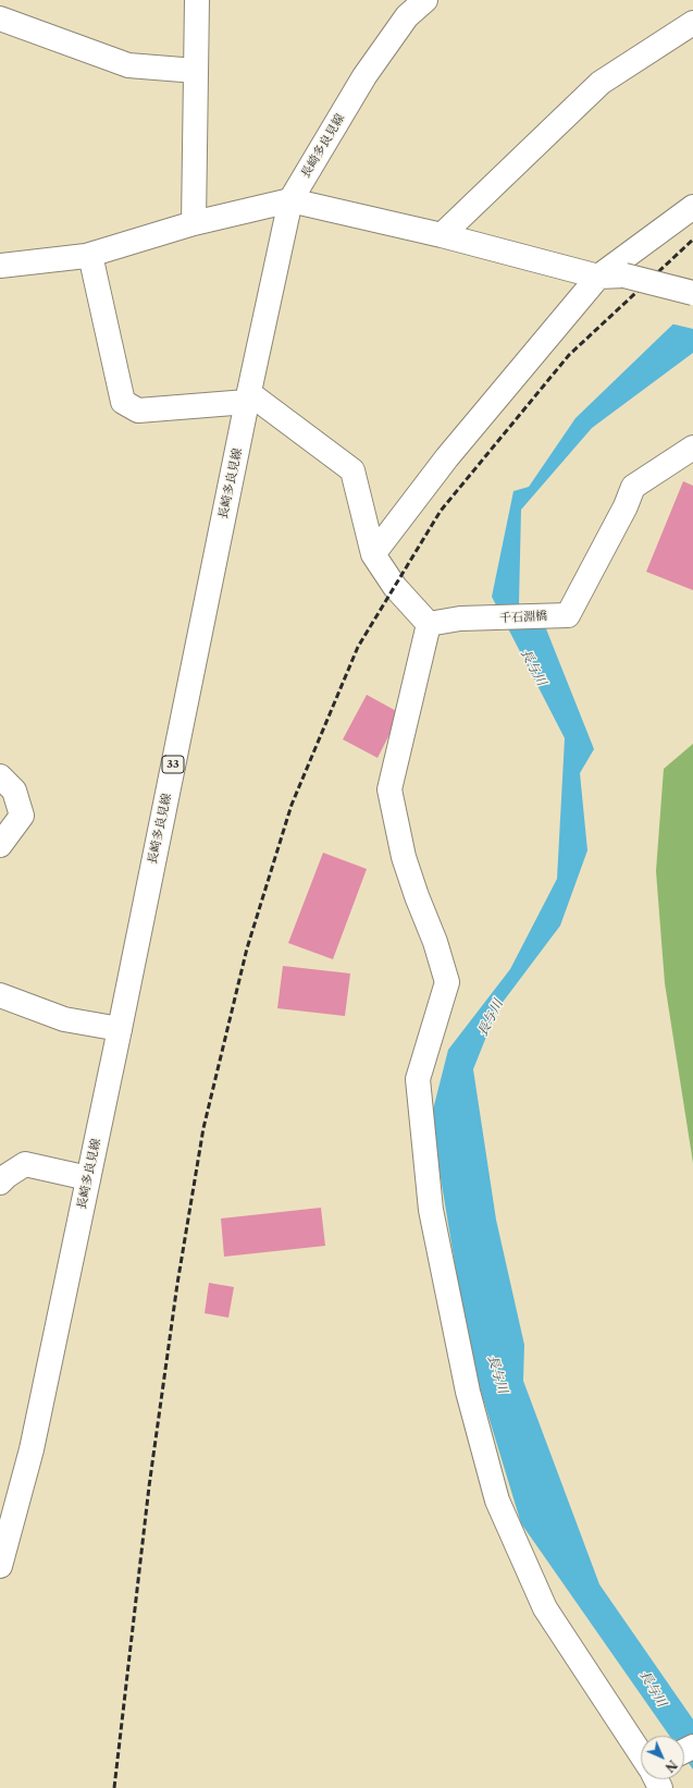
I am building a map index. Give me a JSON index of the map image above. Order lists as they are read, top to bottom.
{
  "streets": {
    "street": ["長崎多良見線", "千石淵橋", "33"]
  },
  "water": ["長与川"],
  "north": "bottom right"
}
